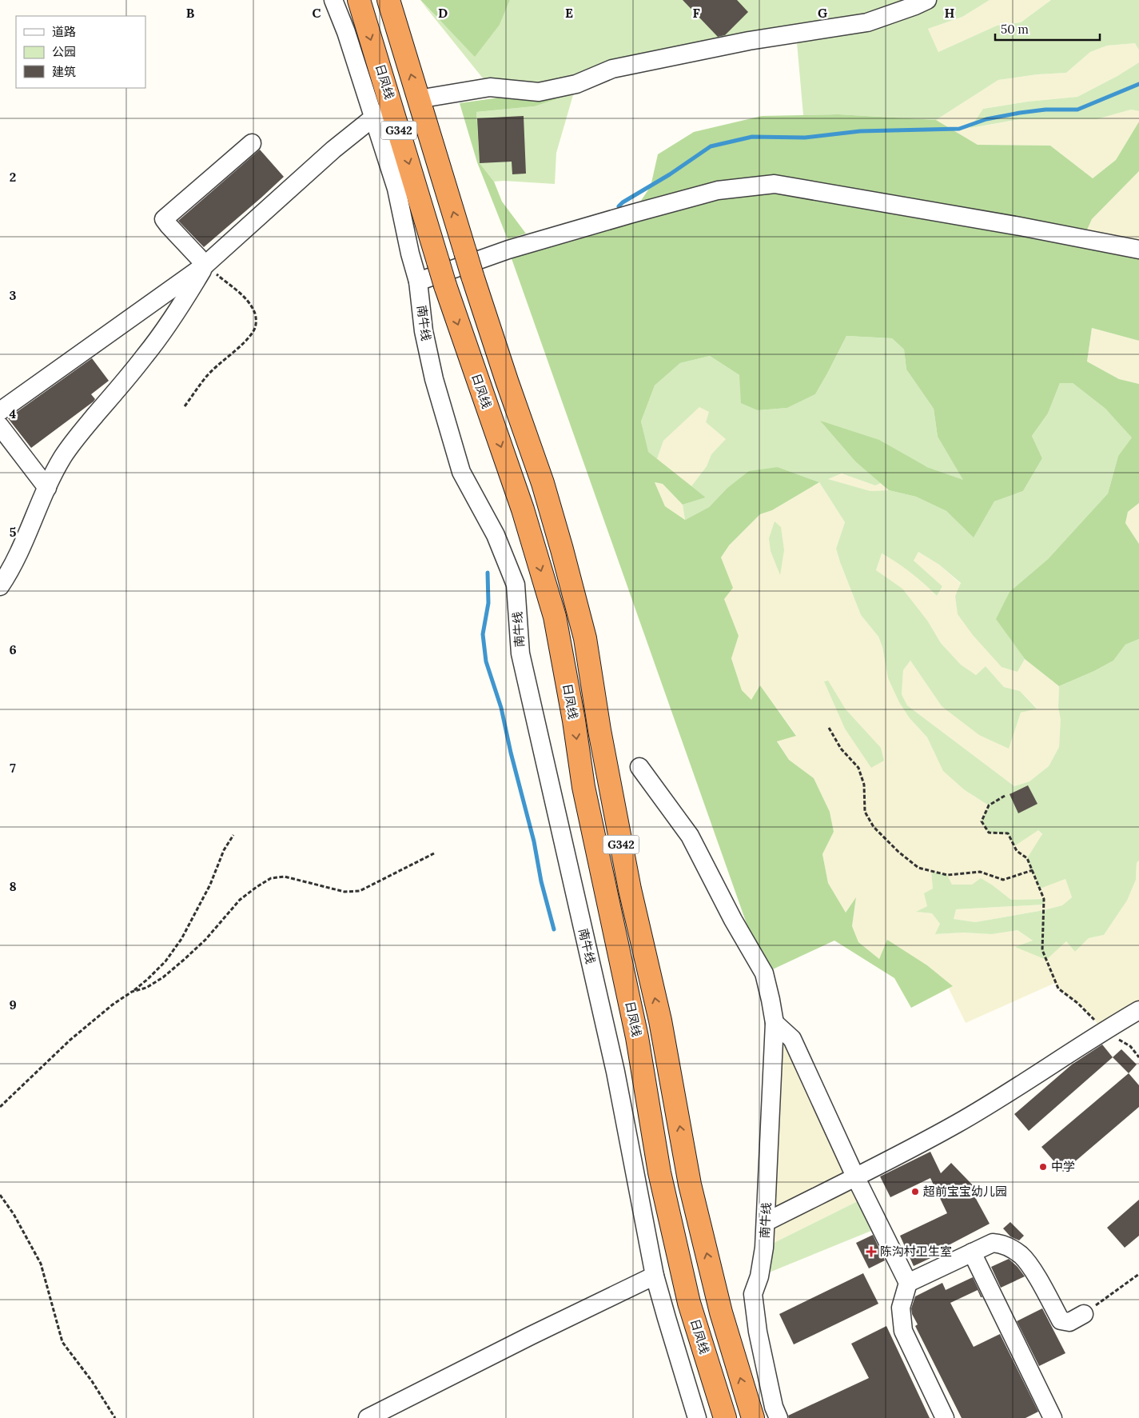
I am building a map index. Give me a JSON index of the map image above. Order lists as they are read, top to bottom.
{
  "streets": {
    "highway": ["日凤线", "G342"],
    "street": ["南牛线"]
  },
  "crossings": [
    ["日凤线", "南牛线"]
  ],
  "places": {
    "other": ["中学", "超前宝宝幼儿园"],
    "health": ["陈沟村卫生室"]
  },
  "legend": ["道路", "公园", "建筑"],
  "scale_bar": "50 m",
  "grid": {
    "columns": [
      "B",
      "C",
      "D",
      "E",
      "F",
      "G",
      "H"
    ],
    "rows": [
      "2",
      "3",
      "4",
      "5",
      "6",
      "7",
      "8",
      "9"
    ]
  }
}
